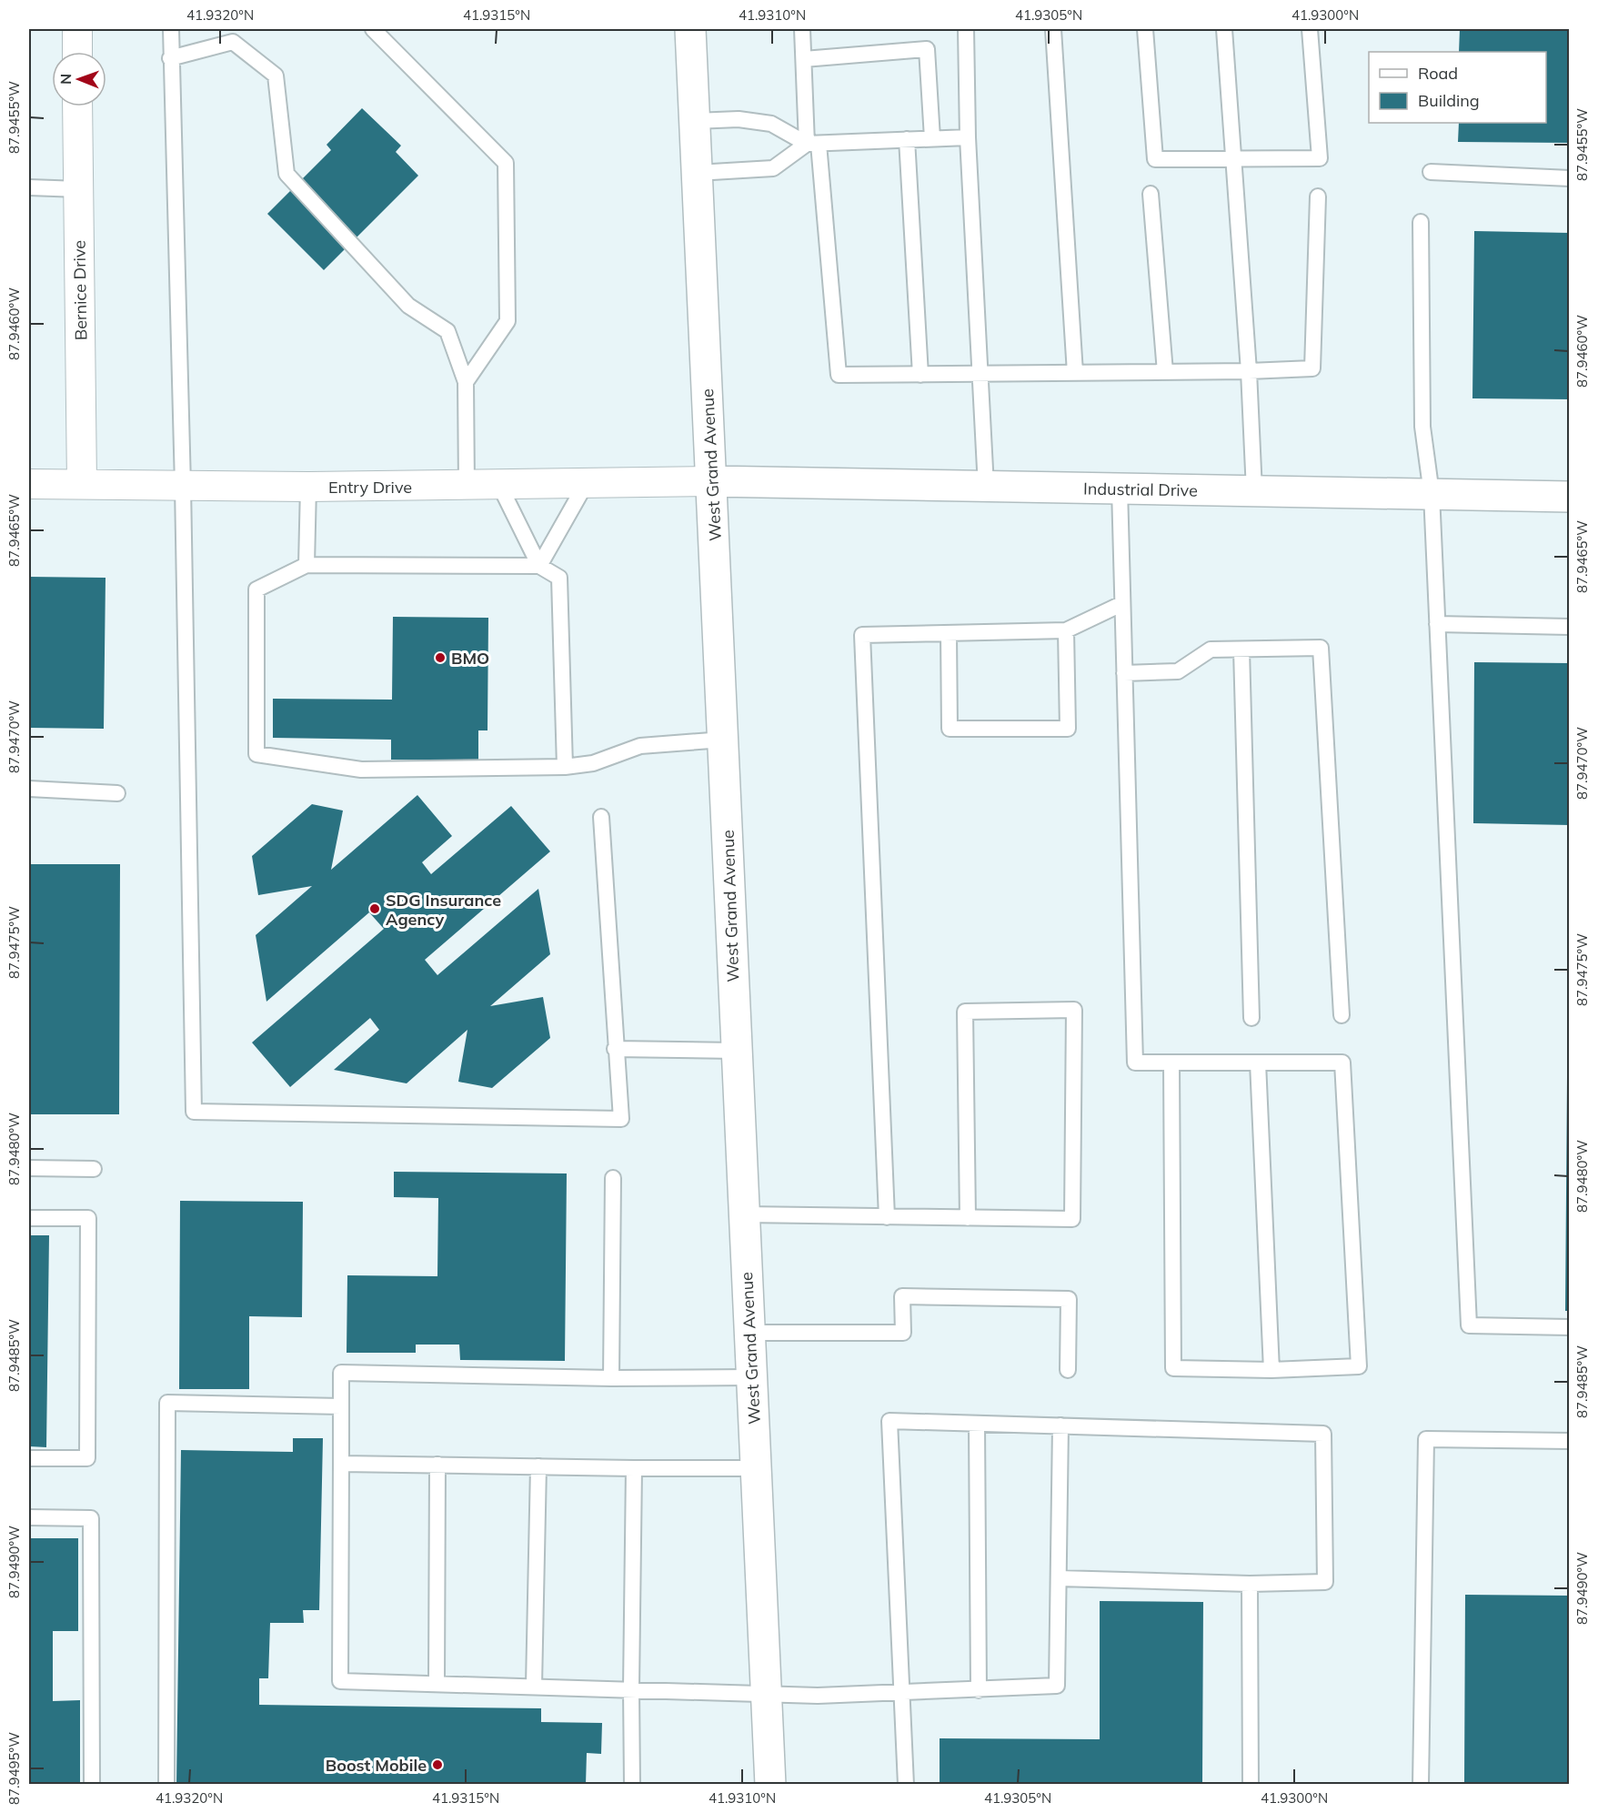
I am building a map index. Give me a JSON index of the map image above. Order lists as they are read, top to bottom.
{
  "streets": {
    "main road": ["West Grand Avenue", "Industrial Drive"],
    "street": ["Bernice Drive", "Entry Drive"]
  },
  "crossings": [
    ["Bernice Drive", "Entry Drive"],
    ["West Grand Avenue", "Entry Drive"],
    ["West Grand Avenue", "Industrial Drive"],
    ["Entry Drive", "Industrial Drive"]
  ],
  "places": ["BMO", "SDG Insurance Agency", "Boost Mobile"],
  "legend": ["Road", "Building"],
  "north": "left",
  "coordinates": [
    "41.9320°N",
    "41.9315°N",
    "41.9310°N",
    "41.9305°N",
    "41.9300°N",
    "87.9455°W",
    "87.9460°W",
    "87.9465°W",
    "87.9470°W",
    "87.9475°W",
    "87.9480°W",
    "87.9485°W",
    "87.9490°W",
    "87.9495°W"
  ]
}
